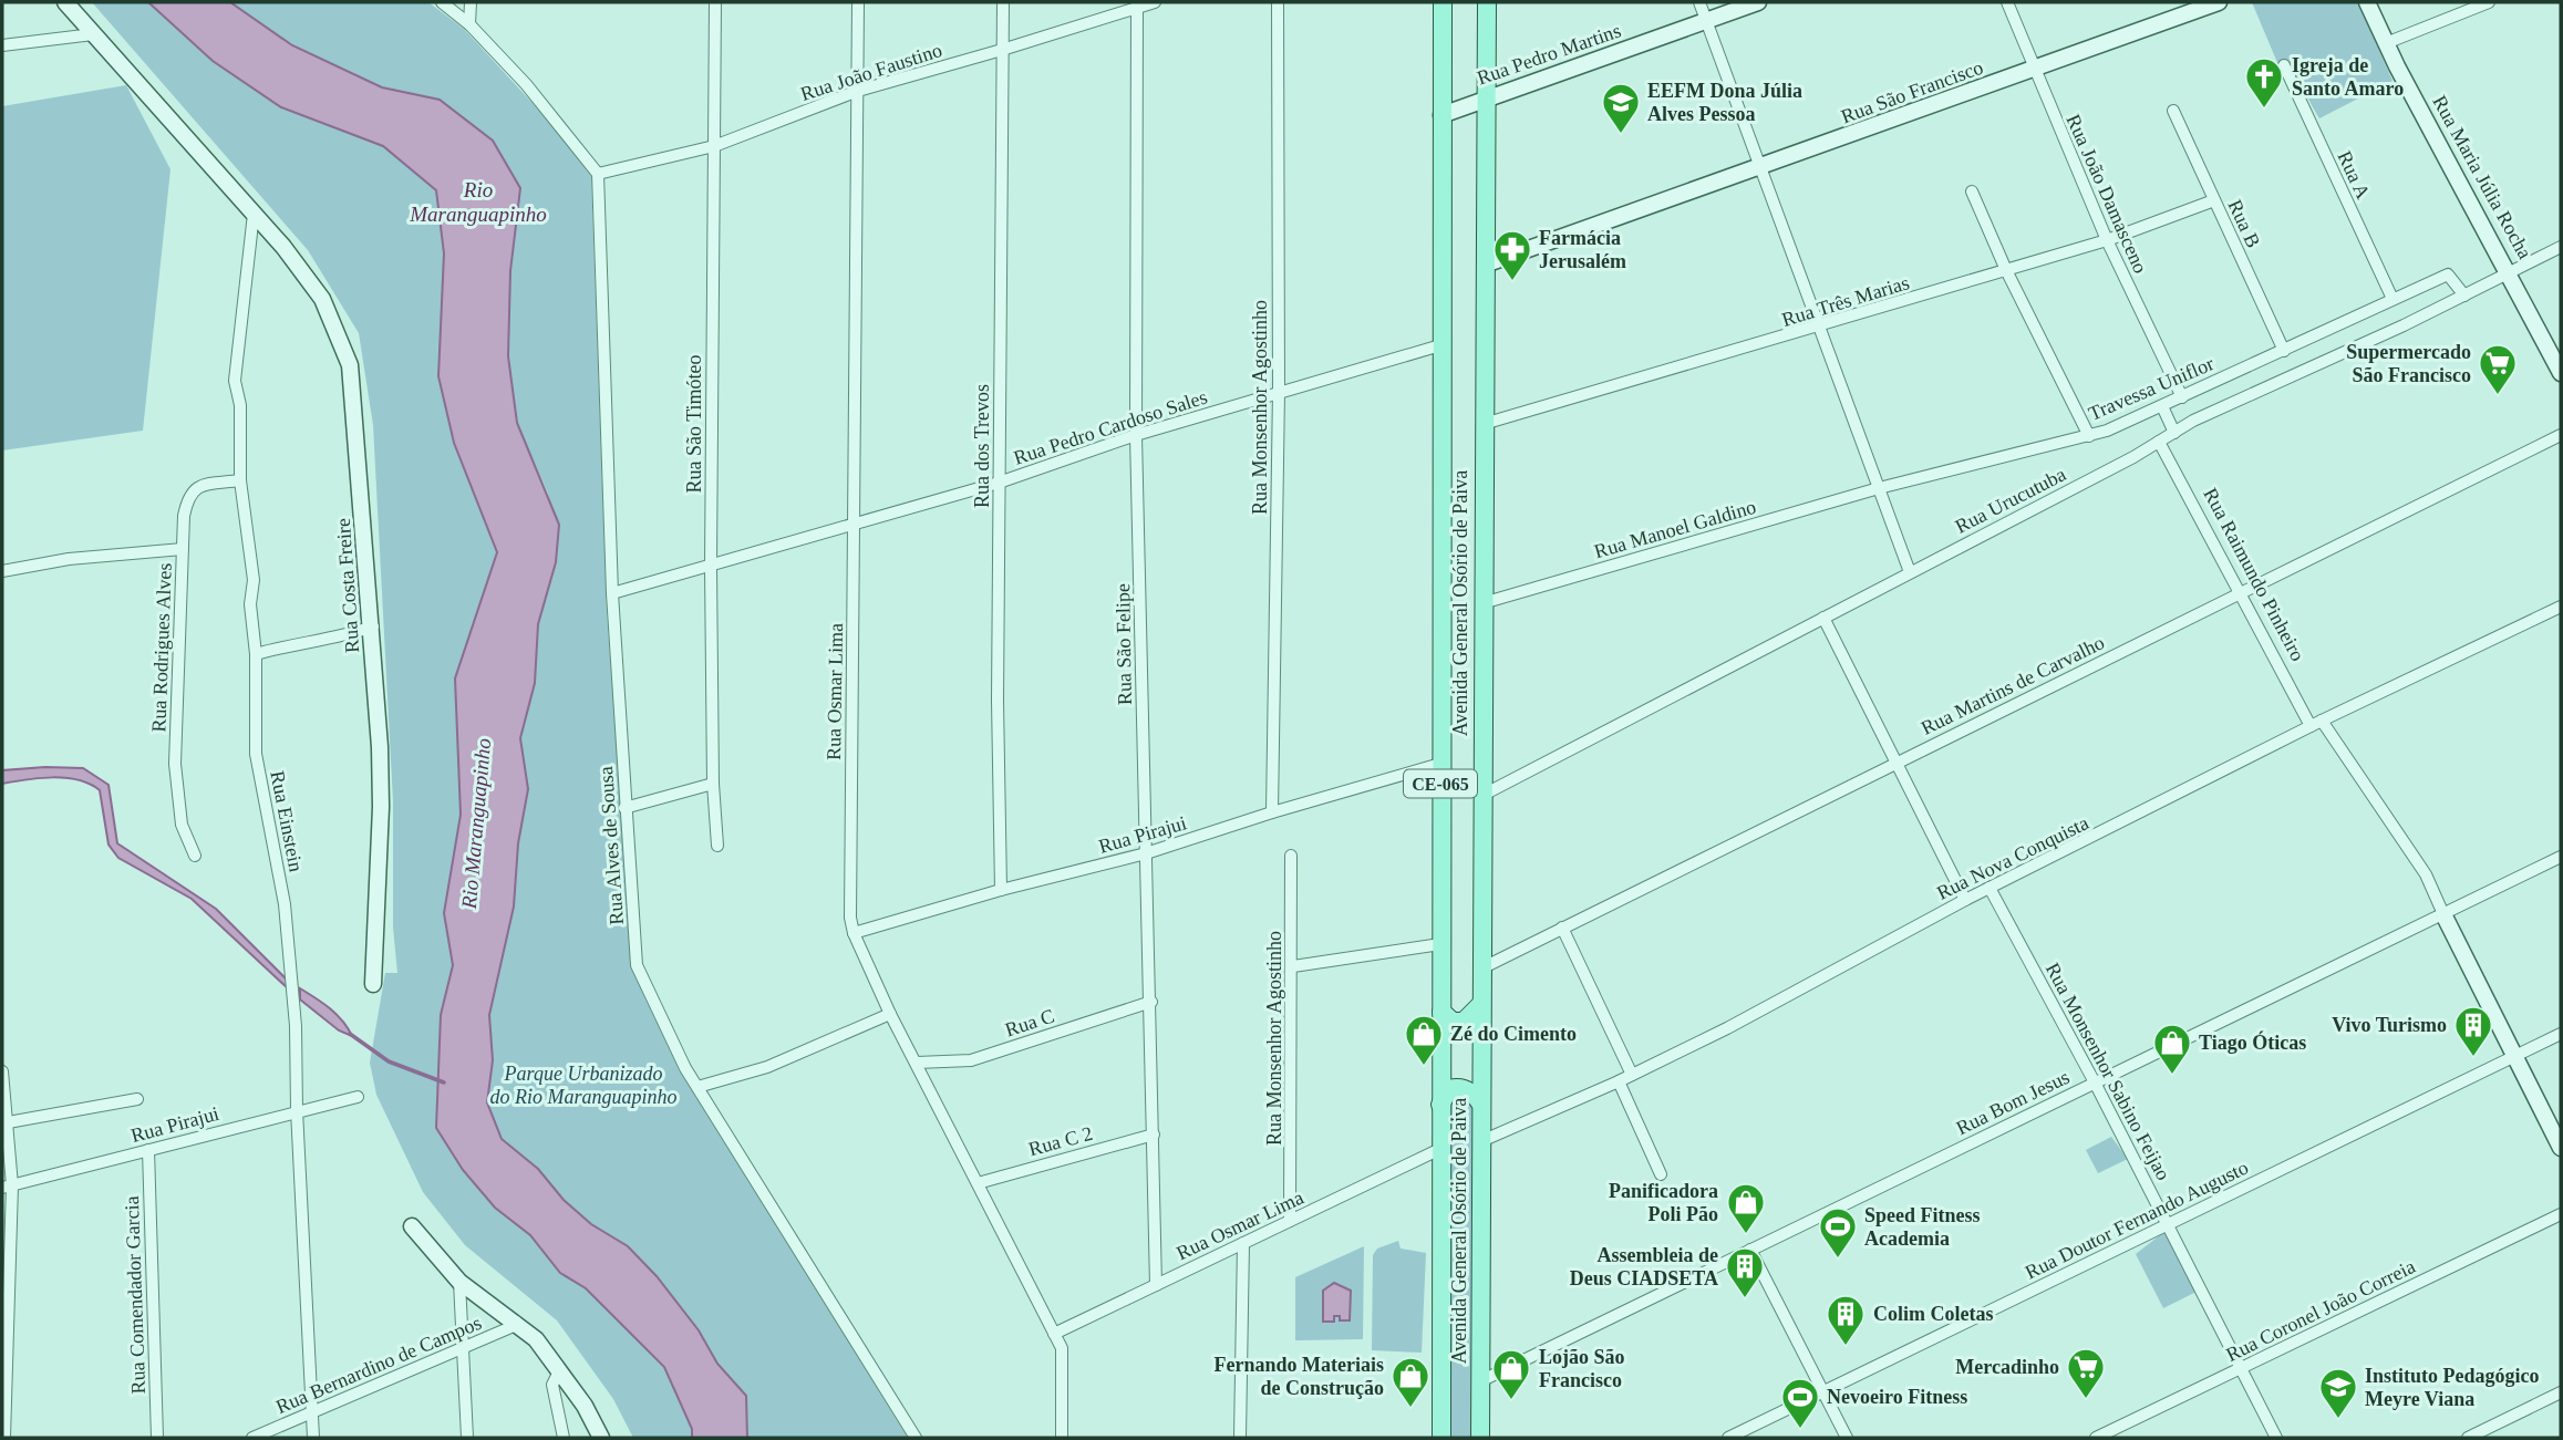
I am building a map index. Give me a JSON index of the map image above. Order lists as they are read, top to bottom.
{
  "streets": {
    "main road": ["Avenida General Osório de Paiva", "CE-065"],
    "street": [
      "Rua Pedro Martins",
      "Rua João Faustino",
      "Rua São Francisco",
      "Rua A",
      "Rua Maria Júlia Rocha",
      "Rua João Damasceno",
      "Rua B",
      "Rua Três Marias",
      "Travessa Uniflor",
      "Rua Monsenhor Agostinho",
      "Rua São Timóteo",
      "Rua Pedro Cardoso Sales",
      "Rua dos Trevos",
      "Rua Urucutuba",
      "Rua Manoel Galdino",
      "Rua Raimundo Pinheiro",
      "Rua Costa Freire",
      "Rua São Felipe",
      "Rua Rodrigues Alves",
      "Rua Martins de Carvalho",
      "Rua Osmar Lima",
      "Rua Einstein",
      "Rua Pirajui",
      "Rua Alves de Sousa",
      "Rua Nova Conquista",
      "Rua C",
      "Rua Monsenhor Sabino Feijao",
      "Rua Bom Jesus",
      "Rua C 2",
      "Rua Doutor Fernando Augusto",
      "Rua Comendador Garcia",
      "Rua Coronel João Correia",
      "Rua Bernardino de Campos"
    ]
  },
  "crossings": [
    ["Rua Pedro Martins", "Avenida General Osório de Paiva"],
    ["Rua João Faustino", "Rua São Timóteo"],
    ["Rua João Faustino", "Rua dos Trevos"],
    ["Rua João Faustino", "Rua São Felipe"],
    ["Rua João Faustino", "Rua Osmar Lima"],
    ["Rua João Faustino", "Rua Alves de Sousa"],
    ["Rua São Francisco", "Rua João Damasceno"],
    ["Rua São Francisco", "Avenida General Osório de Paiva"],
    ["Rua A", "Travessa Uniflor"],
    ["Rua Maria Júlia Rocha", "Rua Urucutuba"],
    ["Rua João Damasceno", "Rua Três Marias"],
    ["Rua João Damasceno", "Travessa Uniflor"],
    ["Rua B", "Rua Três Marias"],
    ["Rua B", "Travessa Uniflor"],
    ["Rua Três Marias", "Travessa Uniflor"],
    ["Rua Três Marias", "Avenida General Osório de Paiva"],
    ["Travessa Uniflor", "Rua Urucutuba"],
    ["Travessa Uniflor", "Rua Manoel Galdino"],
    ["Rua Monsenhor Agostinho", "Rua Pedro Cardoso Sales"],
    ["Rua Monsenhor Agostinho", "Rua Osmar Lima"],
    ["Rua Monsenhor Agostinho", "Rua Pirajui"],
    ["Rua São Timóteo", "Rua Pedro Cardoso Sales"],
    ["Rua Pedro Cardoso Sales", "Rua dos Trevos"],
    ["Rua Pedro Cardoso Sales", "Avenida General Osório de Paiva"],
    ["Rua Pedro Cardoso Sales", "Rua São Felipe"],
    ["Rua Pedro Cardoso Sales", "Rua Osmar Lima"],
    ["Rua Pedro Cardoso Sales", "Rua Alves de Sousa"],
    ["Rua dos Trevos", "Rua Pirajui"],
    ["Rua Urucutuba", "Rua Raimundo Pinheiro"],
    ["Rua Urucutuba", "Avenida General Osório de Paiva"],
    ["Rua Manoel Galdino", "Avenida General Osório de Paiva"],
    ["Rua Raimundo Pinheiro", "Rua Martins de Carvalho"],
    ["Rua Raimundo Pinheiro", "Rua Nova Conquista"],
    ["Rua Raimundo Pinheiro", "Rua Bom Jesus"],
    ["Rua Costa Freire", "Rua Einstein"],
    ["Avenida General Osório de Paiva", "Rua Martins de Carvalho"],
    ["Avenida General Osório de Paiva", "Rua Osmar Lima"],
    ["Avenida General Osório de Paiva", "Rua Pirajui"],
    ["Avenida General Osório de Paiva", "Rua Nova Conquista"],
    ["Avenida General Osório de Paiva", "Rua Bom Jesus"],
    ["Rua São Felipe", "Rua Osmar Lima"],
    ["Rua São Felipe", "Rua Pirajui"],
    ["Rua São Felipe", "Rua C"],
    ["Rua São Felipe", "Rua C 2"],
    ["Rua Rodrigues Alves", "Rua Einstein"],
    ["Rua Osmar Lima", "Rua Pirajui"],
    ["Rua Osmar Lima", "Rua C"],
    ["Rua Osmar Lima", "Rua C 2"],
    ["Rua Einstein", "Rua Pirajui"],
    ["Rua Einstein", "Rua Bernardino de Campos"],
    ["Rua Pirajui", "Rua Comendador Garcia"],
    ["Rua Nova Conquista", "Rua Monsenhor Sabino Feijao"],
    ["Rua Monsenhor Sabino Feijao", "Rua Bom Jesus"],
    ["Rua Monsenhor Sabino Feijao", "Rua Doutor Fernando Augusto"],
    ["Rua Monsenhor Sabino Feijao", "Rua Coronel João Correia"]
  ],
  "water": ["Rio Maranguapinho"],
  "parks": ["Parque Urbanizado do Rio Maranguapinho"],
  "places": {
    "church": ["Igreja de Santo Amaro"],
    "school or university": ["EEFM Dona Júlia Alves Pessoa", "Instituto Pedagógico Meyre Viana"],
    "pharmacy": ["Farmácia Jerusalém"],
    "supermarket": ["Supermercado São Francisco", "Mercadinho"],
    "building": ["Vivo Turismo", "Assembleia de Deus CIADSETA", "Colim Coletas"],
    "shop": [
      "Zé do Cimento",
      "Tiago Óticas",
      "Panificadora Poli Pão",
      "Lojão São Francisco",
      "Fernando Materiais de Construção"
    ],
    "sports": ["Speed Fitness Academia", "Nevoeiro Fitness"]
  }
}
